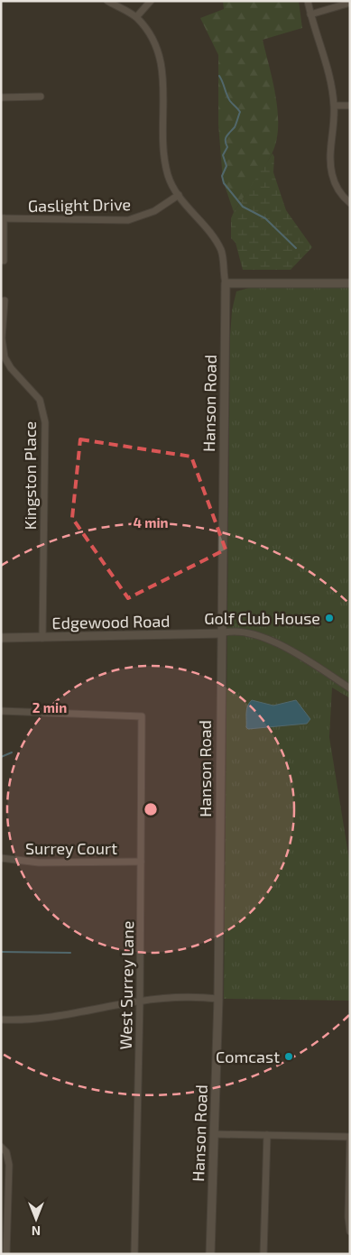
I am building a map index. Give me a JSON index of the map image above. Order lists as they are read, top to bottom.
{
  "streets": {
    "street": [
      "Gaslight Drive",
      "Hanson Road",
      "Kingston Place",
      "Edgewood Road",
      "Surrey Court",
      "West Surrey Lane"
    ]
  },
  "crossings": [
    ["Hanson Road", "Edgewood Road"],
    ["Kingston Place", "Edgewood Road"],
    ["Surrey Court", "West Surrey Lane"]
  ],
  "places": ["Golf Club House", "Comcast"],
  "north": "bottom",
  "rings": ["4 min", "2 min"]
}
